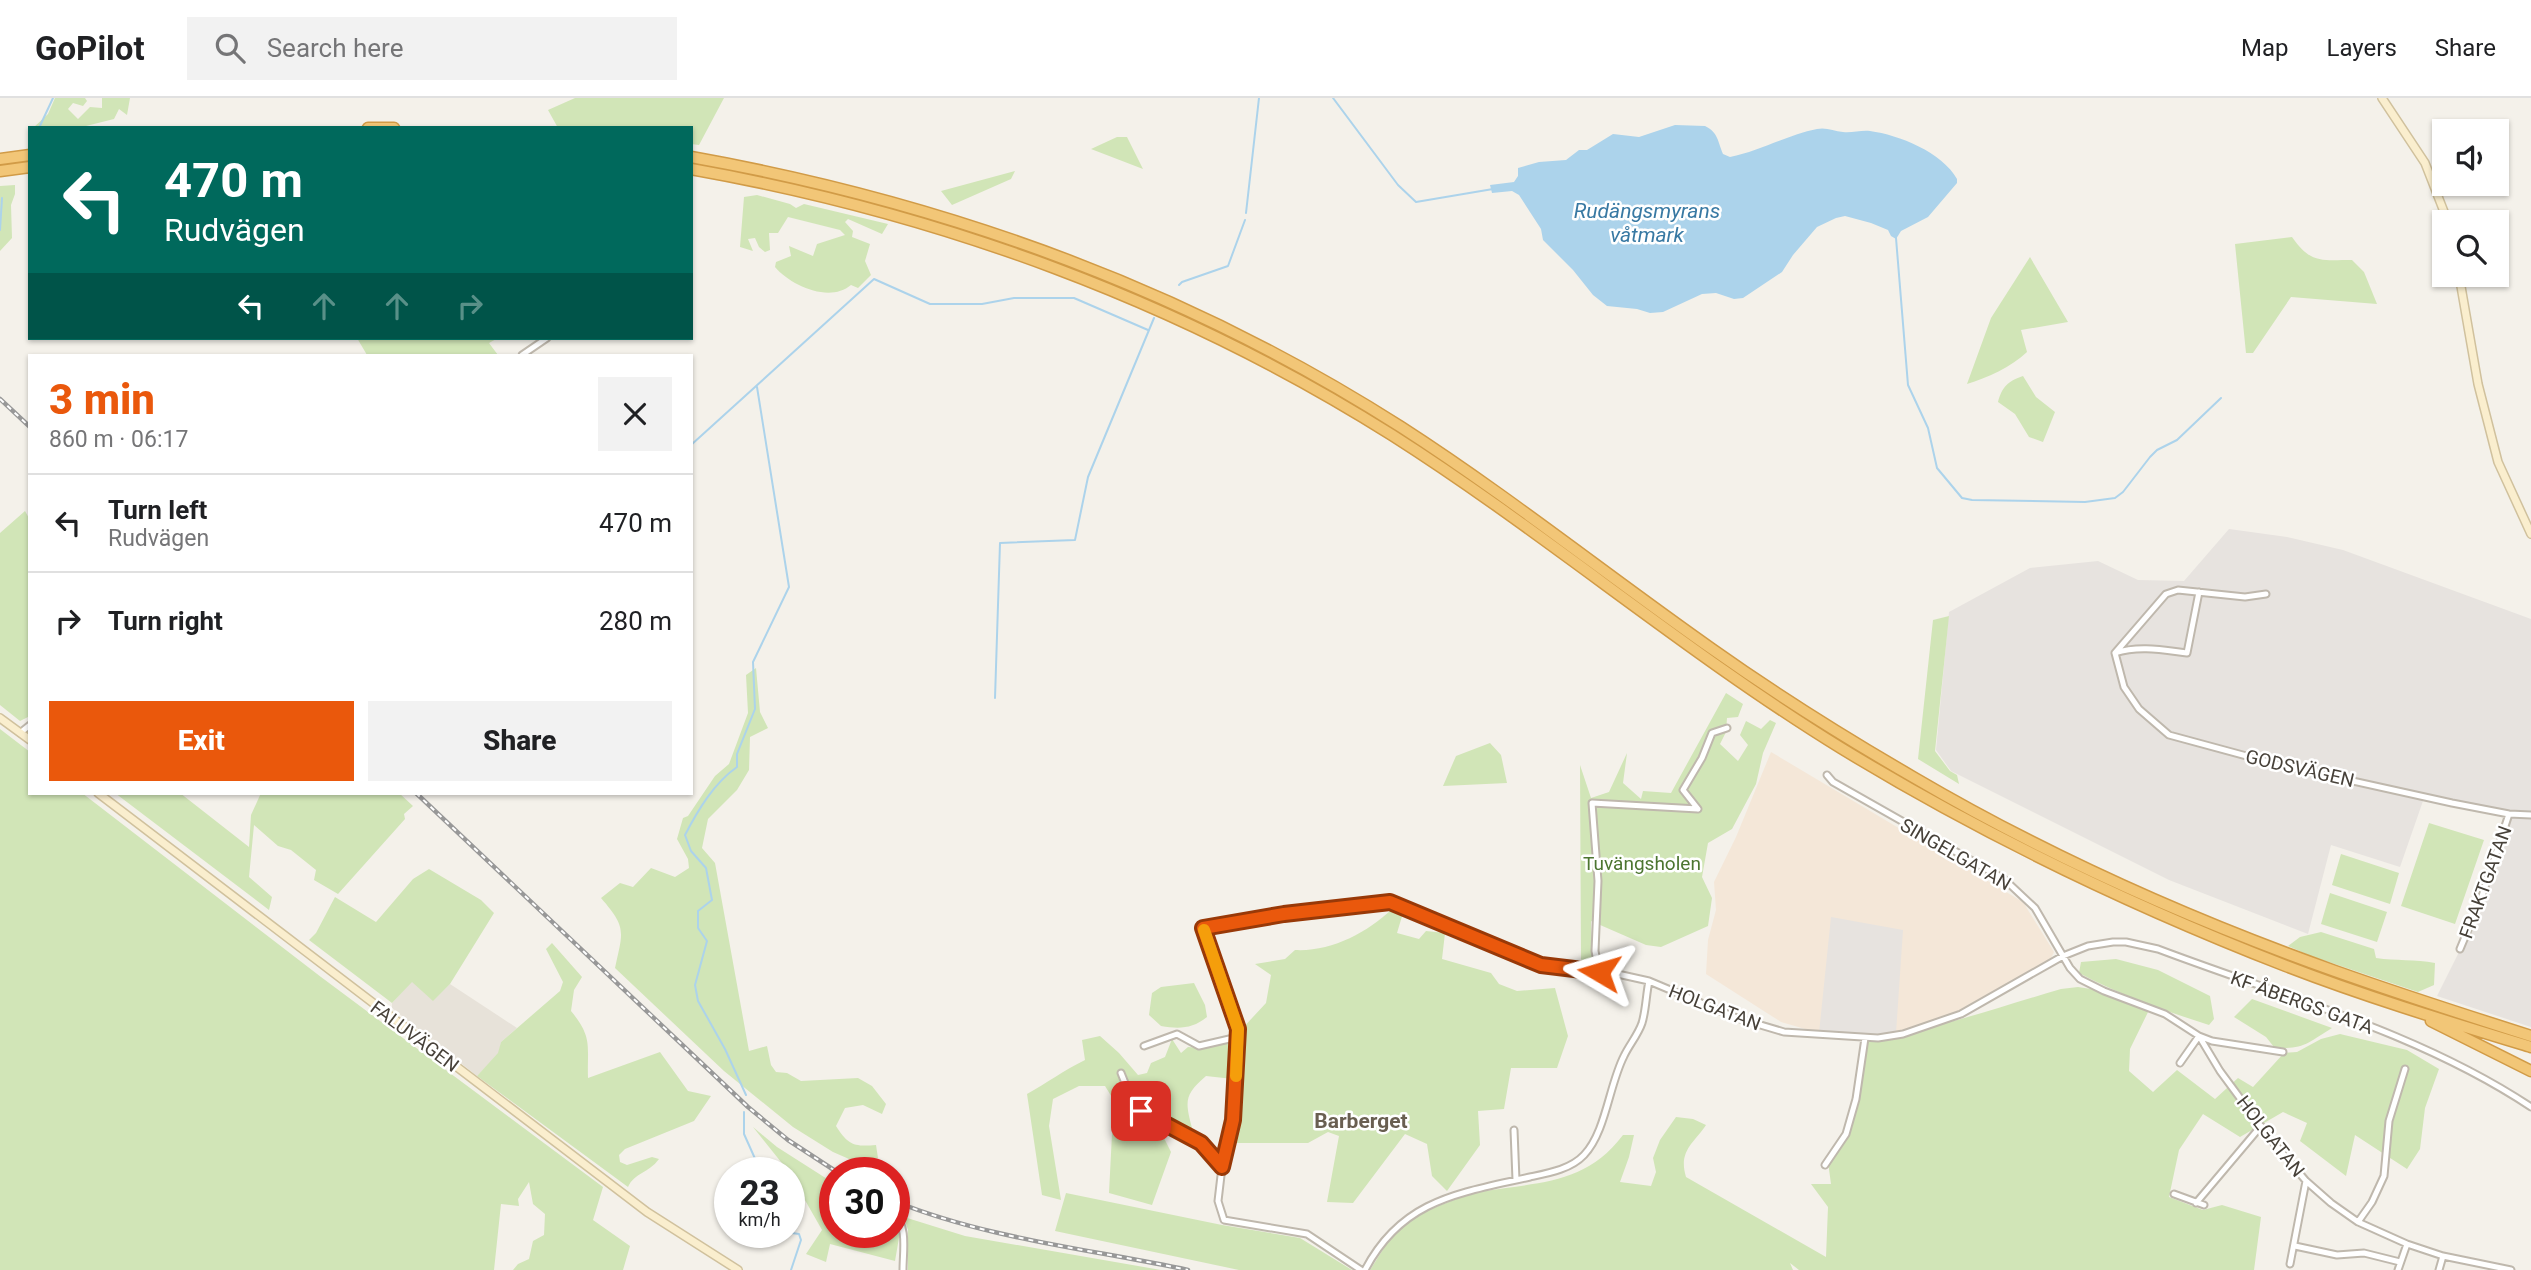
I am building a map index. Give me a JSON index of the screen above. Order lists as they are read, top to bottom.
{
  "streets": {
    "street": [
      "GODSVÄGEN",
      "SINGELGATAN",
      "FRAKTGATAN",
      "KF ÅBERGS GATA",
      "HOLGATAN",
      "FALUVÄGEN"
    ]
  },
  "crossings": [
    ["GODSVÄGEN", "FRAKTGATAN"],
    ["SINGELGATAN", "KF ÅBERGS GATA"],
    ["SINGELGATAN", "HOLGATAN"],
    ["KF ÅBERGS GATA", "HOLGATAN"]
  ],
  "districts": ["Barberget"],
  "water": ["Rudängsmyrans våtmark"],
  "parks": ["Tuvängsholen"],
  "page": {
    "header": "GoPilot",
    "search": "Search here",
    "nav": ["Map", "Layers", "Share"],
    "turn": ["470 m", "Rudvägen"],
    "heading": ["3 min", "860 m · 06:17"],
    "list": [
      {
        "name": "Turn left",
        "note": "Rudvägen",
        "value": "470 m"
      },
      {
        "name": "Turn right",
        "value": "280 m"
      }
    ],
    "buttons": ["Exit", "Share"],
    "speed": "23 km/h",
    "limit": "30"
  }
}
